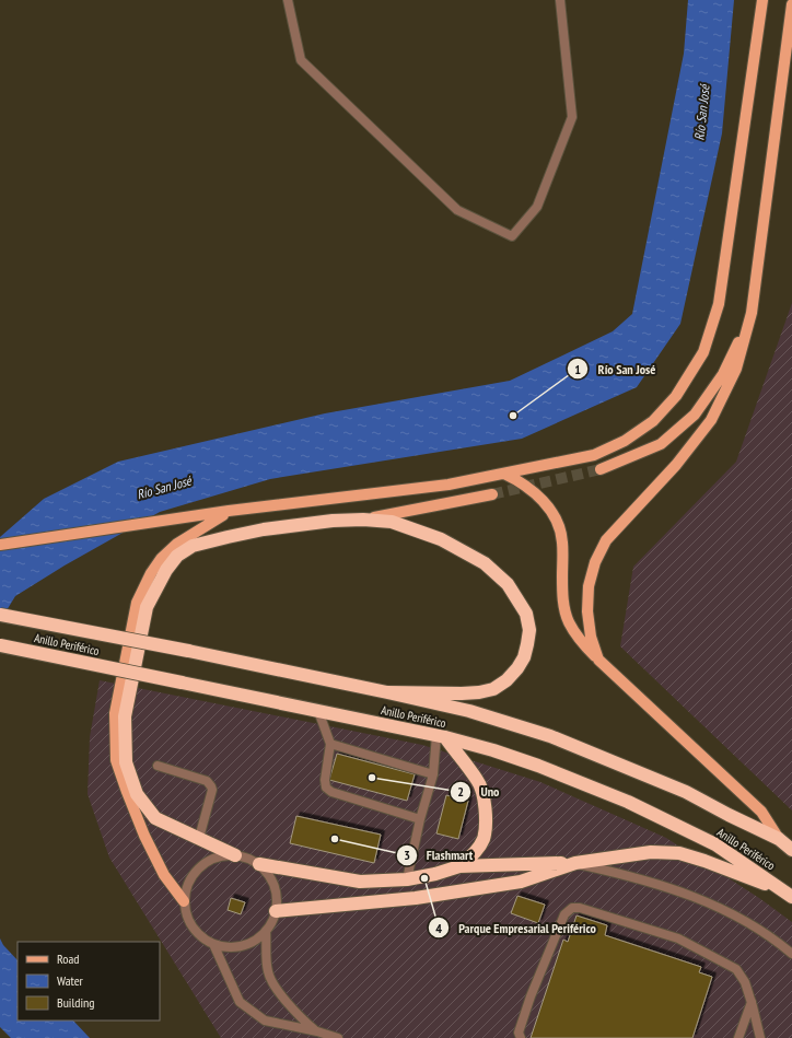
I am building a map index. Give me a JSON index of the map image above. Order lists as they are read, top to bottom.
{
  "streets": {
    "highway": ["Anillo Periférico"]
  },
  "water": ["Río San José"],
  "places": [
    "Río San José",
    "Uno",
    "Flashmart",
    "Parque Empresarial Periférico"
  ],
  "legend": ["Road", "Water", "Building"]
}
